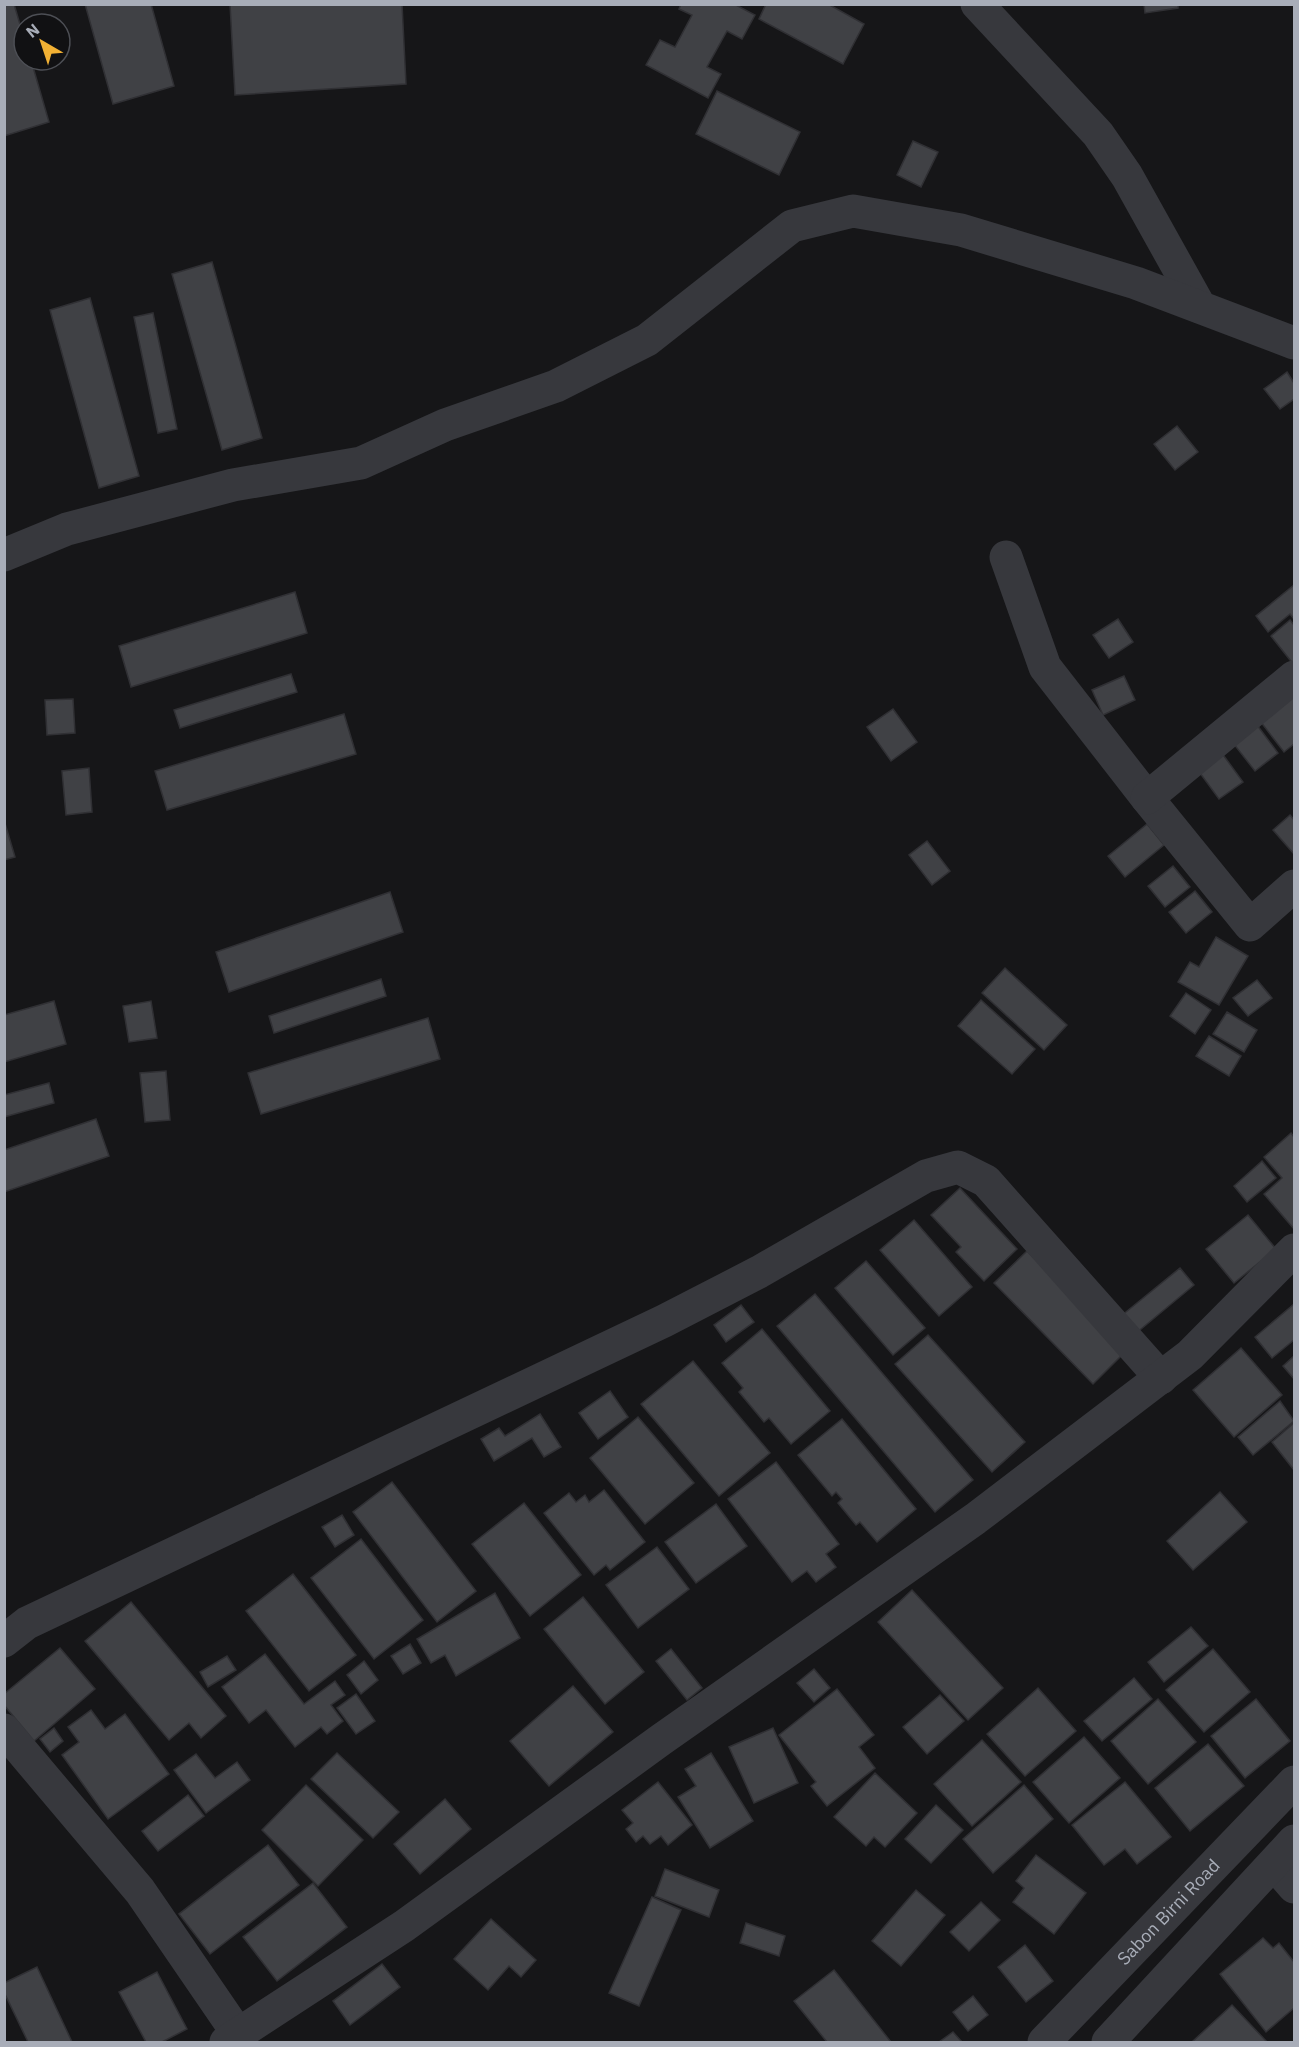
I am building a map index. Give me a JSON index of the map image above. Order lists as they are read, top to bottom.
{
  "streets": {
    "street": ["Sabon Birni Road"]
  },
  "north": "top left"
}
